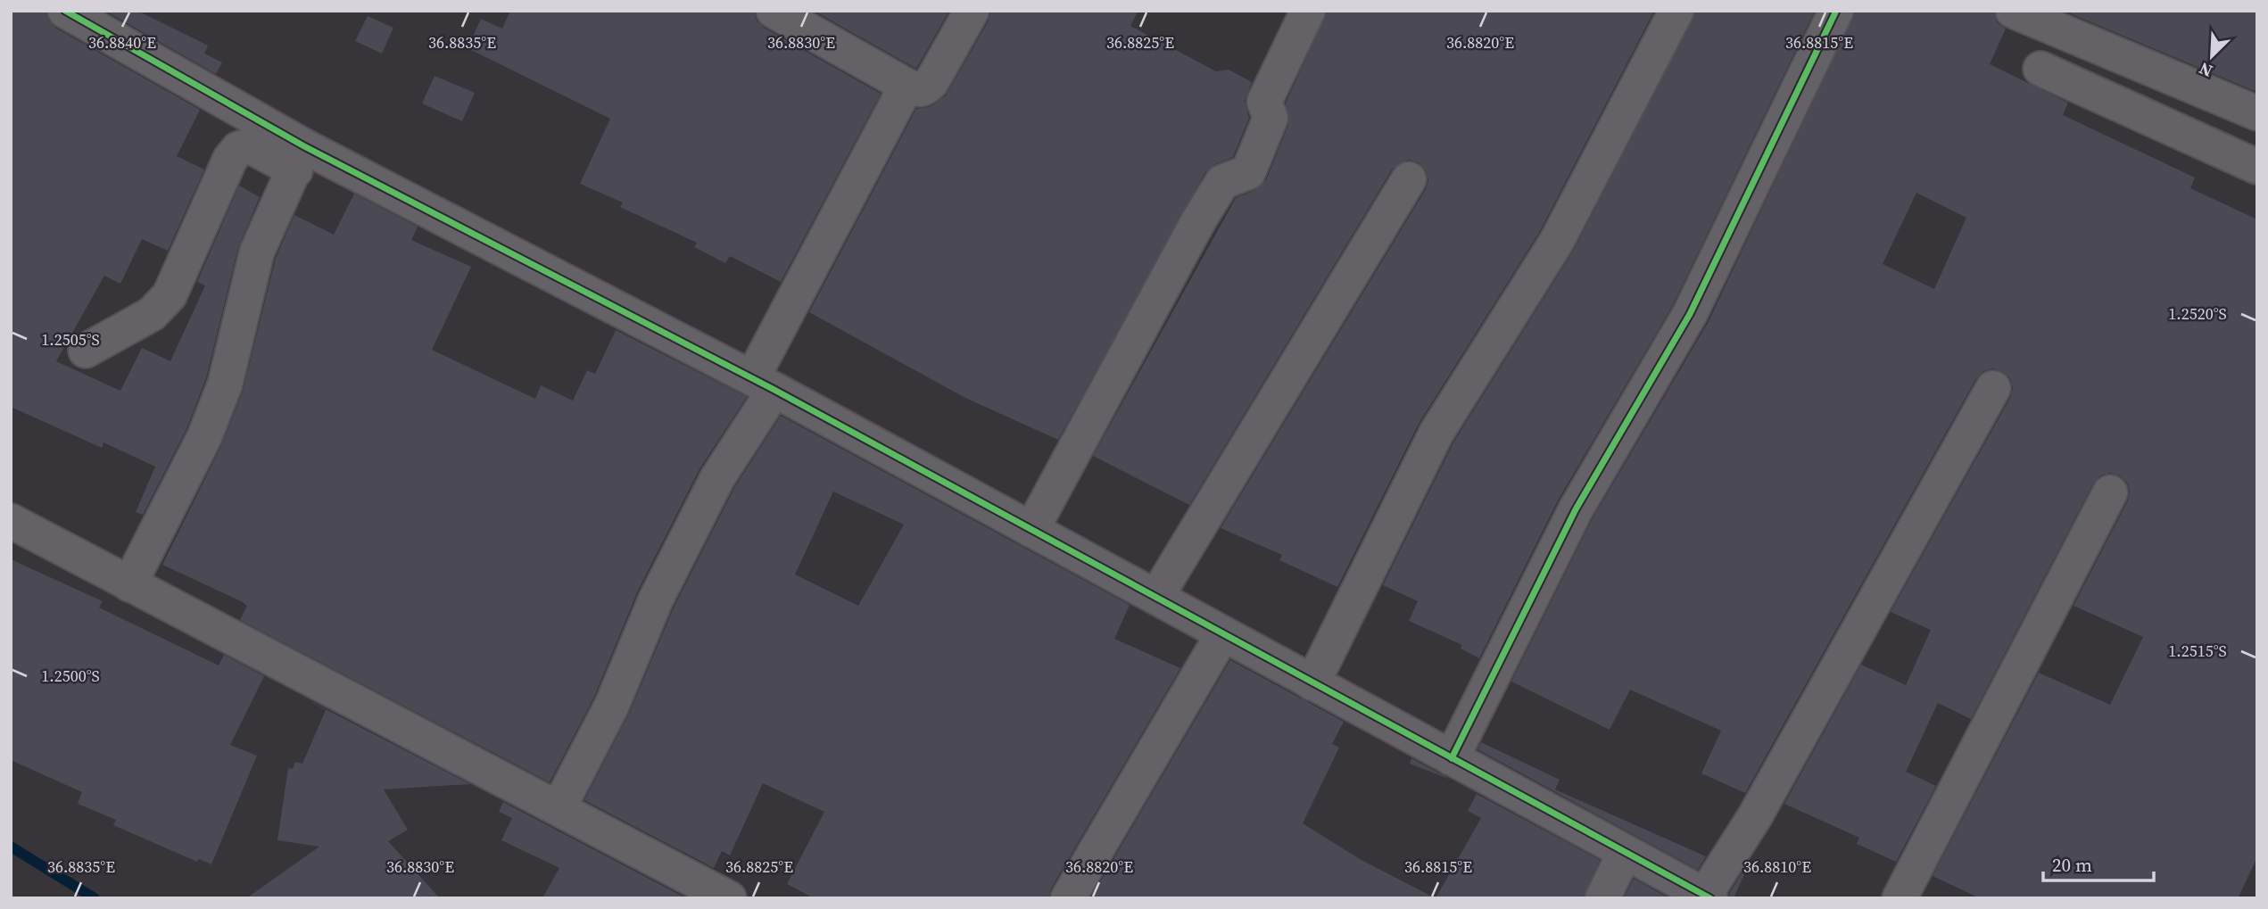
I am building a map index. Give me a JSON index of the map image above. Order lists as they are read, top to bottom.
{
  "scale_bar": "20 m",
  "north": "bottom left",
  "coordinates": [
    "36.8840°E",
    "36.8835°E",
    "36.8830°E",
    "36.8825°E",
    "36.8820°E",
    "36.8815°E",
    "1.2520°S",
    "1.2505°S",
    "1.2515°S",
    "1.2500°S",
    "36.8810°E"
  ]
}
